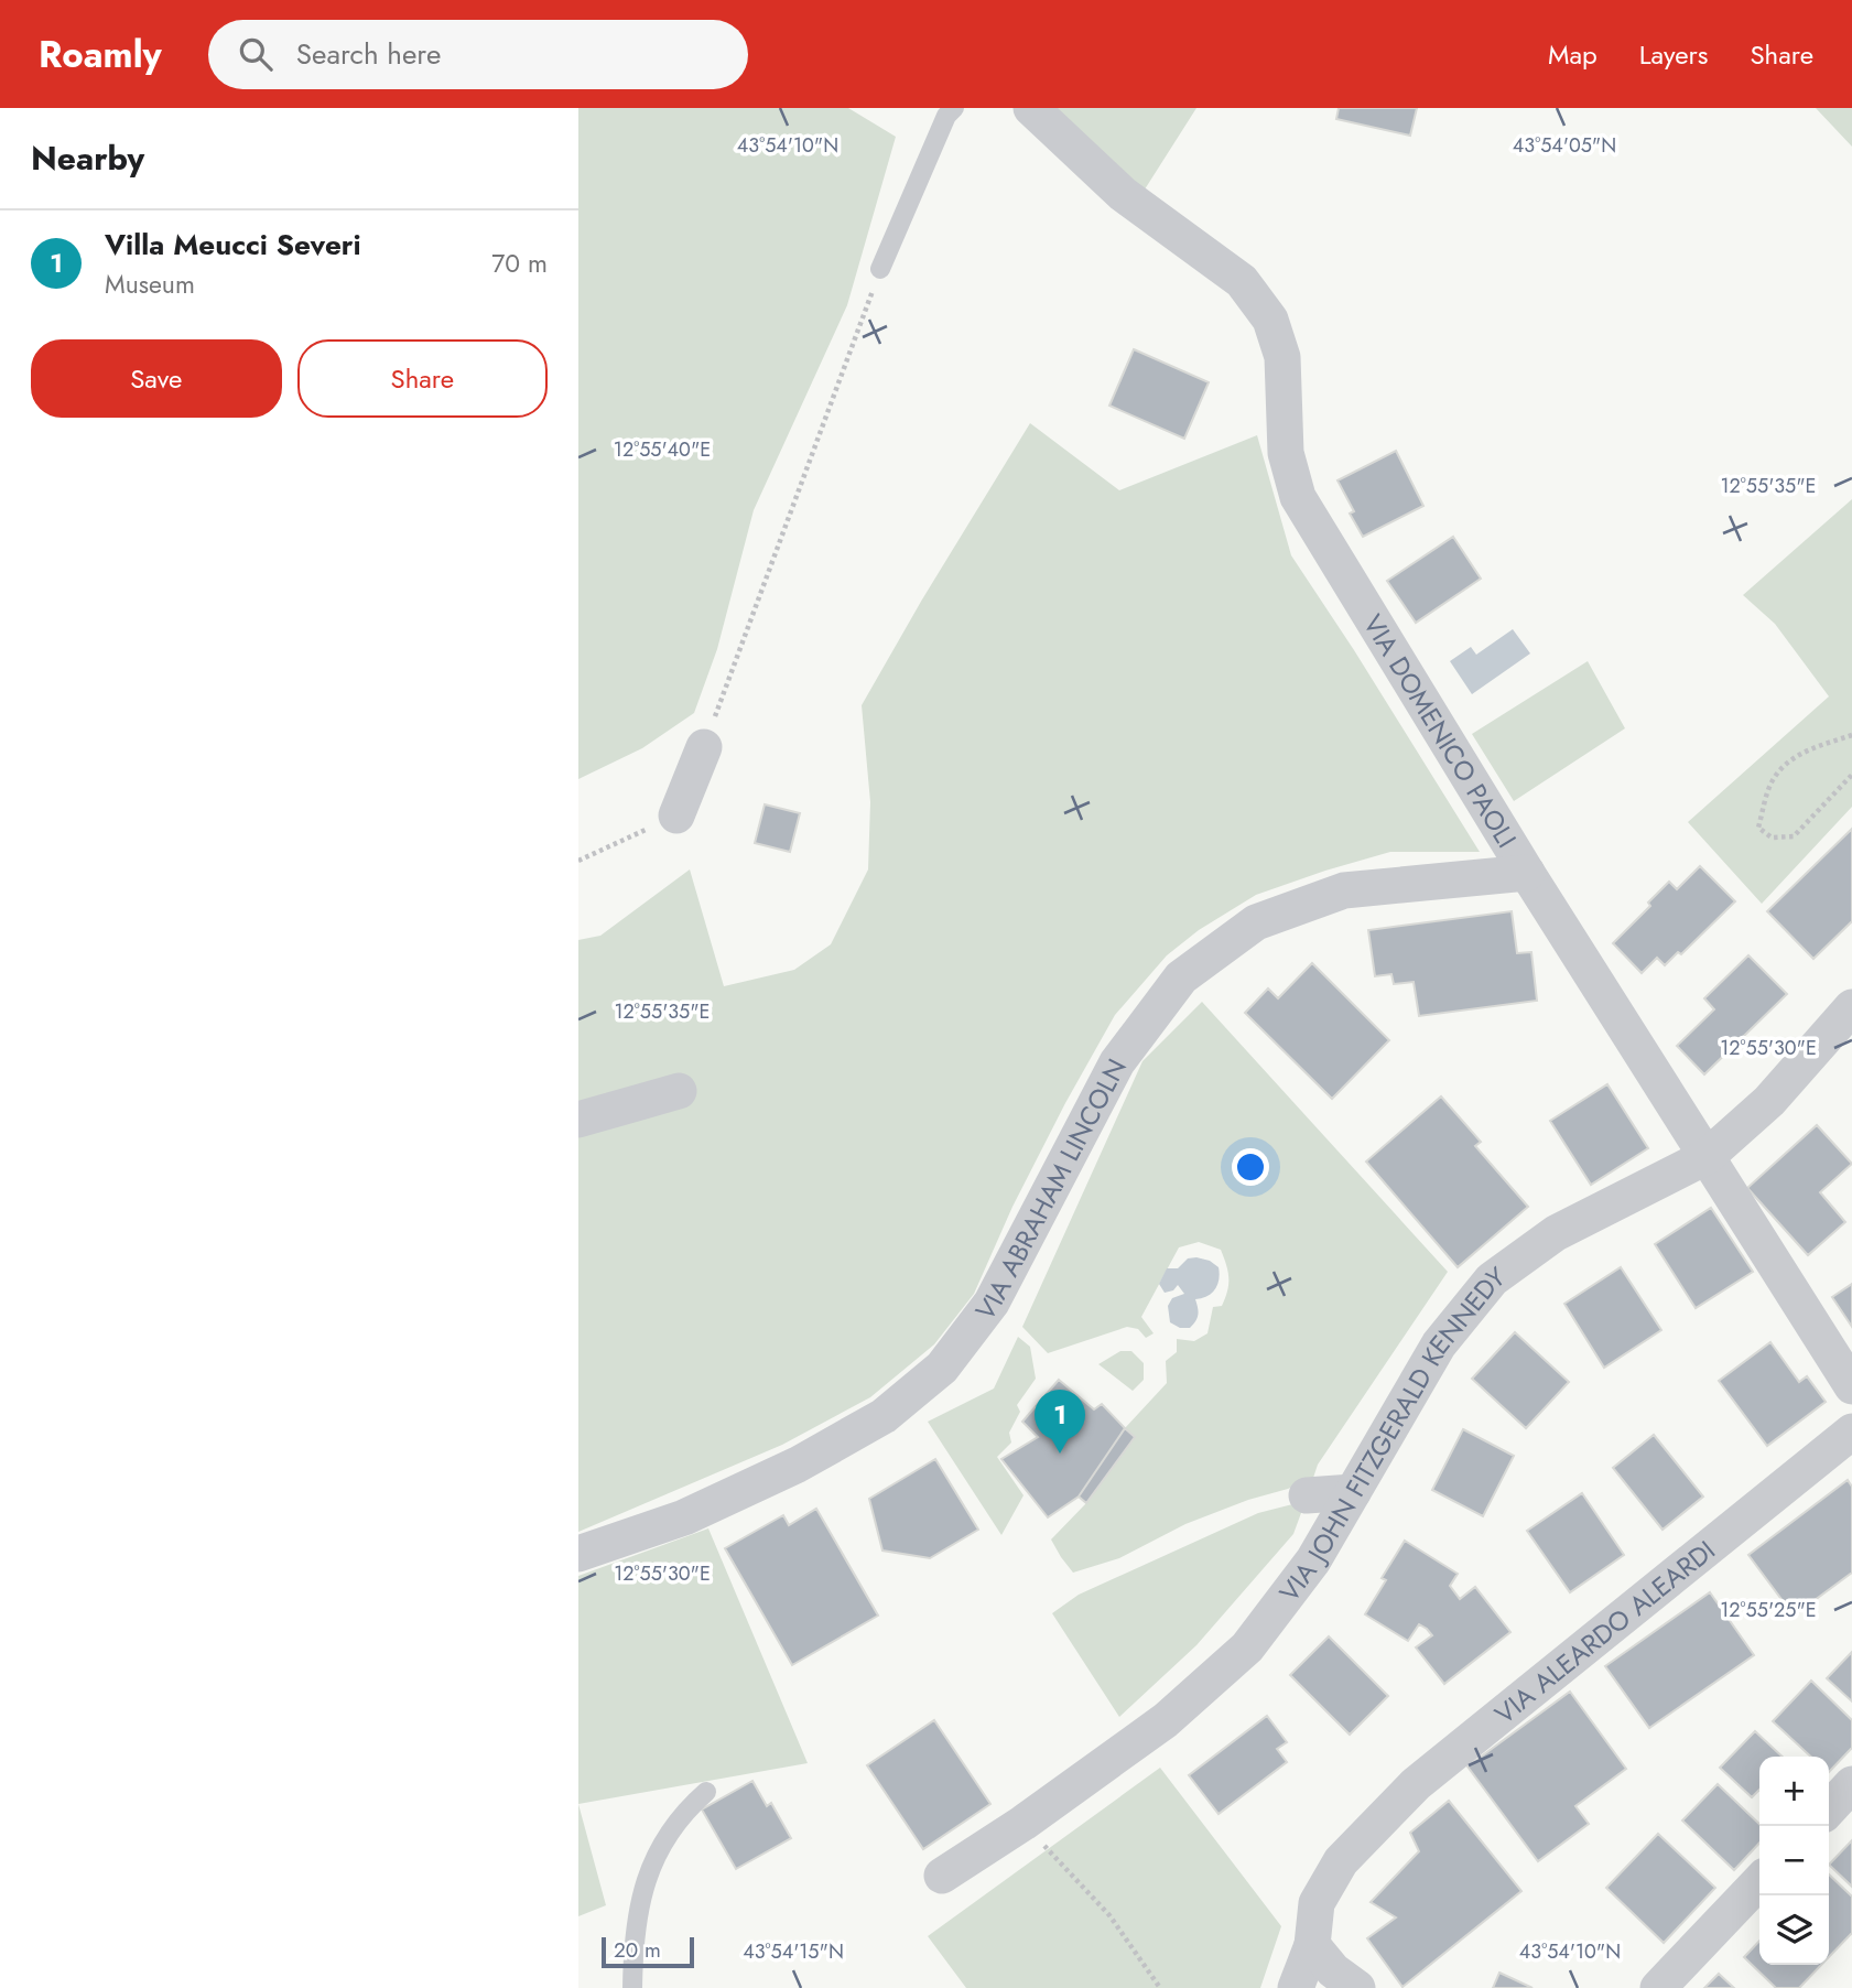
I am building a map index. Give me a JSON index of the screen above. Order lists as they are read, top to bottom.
{
  "streets": {
    "street": [
      "VIA DOMENICO PAOLI",
      "VIA ABRAHAM LINCOLN",
      "VIA JOHN FITZGERALD KENNEDY",
      "VIA ALEARDO ALEARDI"
    ]
  },
  "crossings": [
    ["VIA DOMENICO PAOLI", "VIA ABRAHAM LINCOLN"],
    ["VIA DOMENICO PAOLI", "VIA JOHN FITZGERALD KENNEDY"]
  ],
  "scale_bar": "20 m",
  "page": {
    "header": "Roamly",
    "search": "Search here",
    "nav": ["Map", "Layers", "Share"],
    "heading": "Nearby",
    "list": [
      {
        "mark": "1",
        "name": "Villa Meucci Severi",
        "note": "Museum",
        "value": "70 m"
      }
    ],
    "buttons": ["Save", "Share"],
    "pins": "1",
    "map_buttons": ["+", "−"],
    "scale": "20 m"
  },
  "coordinates": [
    "43°54'10\"N",
    "43°54'05\"N",
    "12°55'40\"E",
    "12°55'35\"E",
    "12°55'30\"E",
    "12°55'25\"E",
    "43°54'15\"N"
  ]
}
